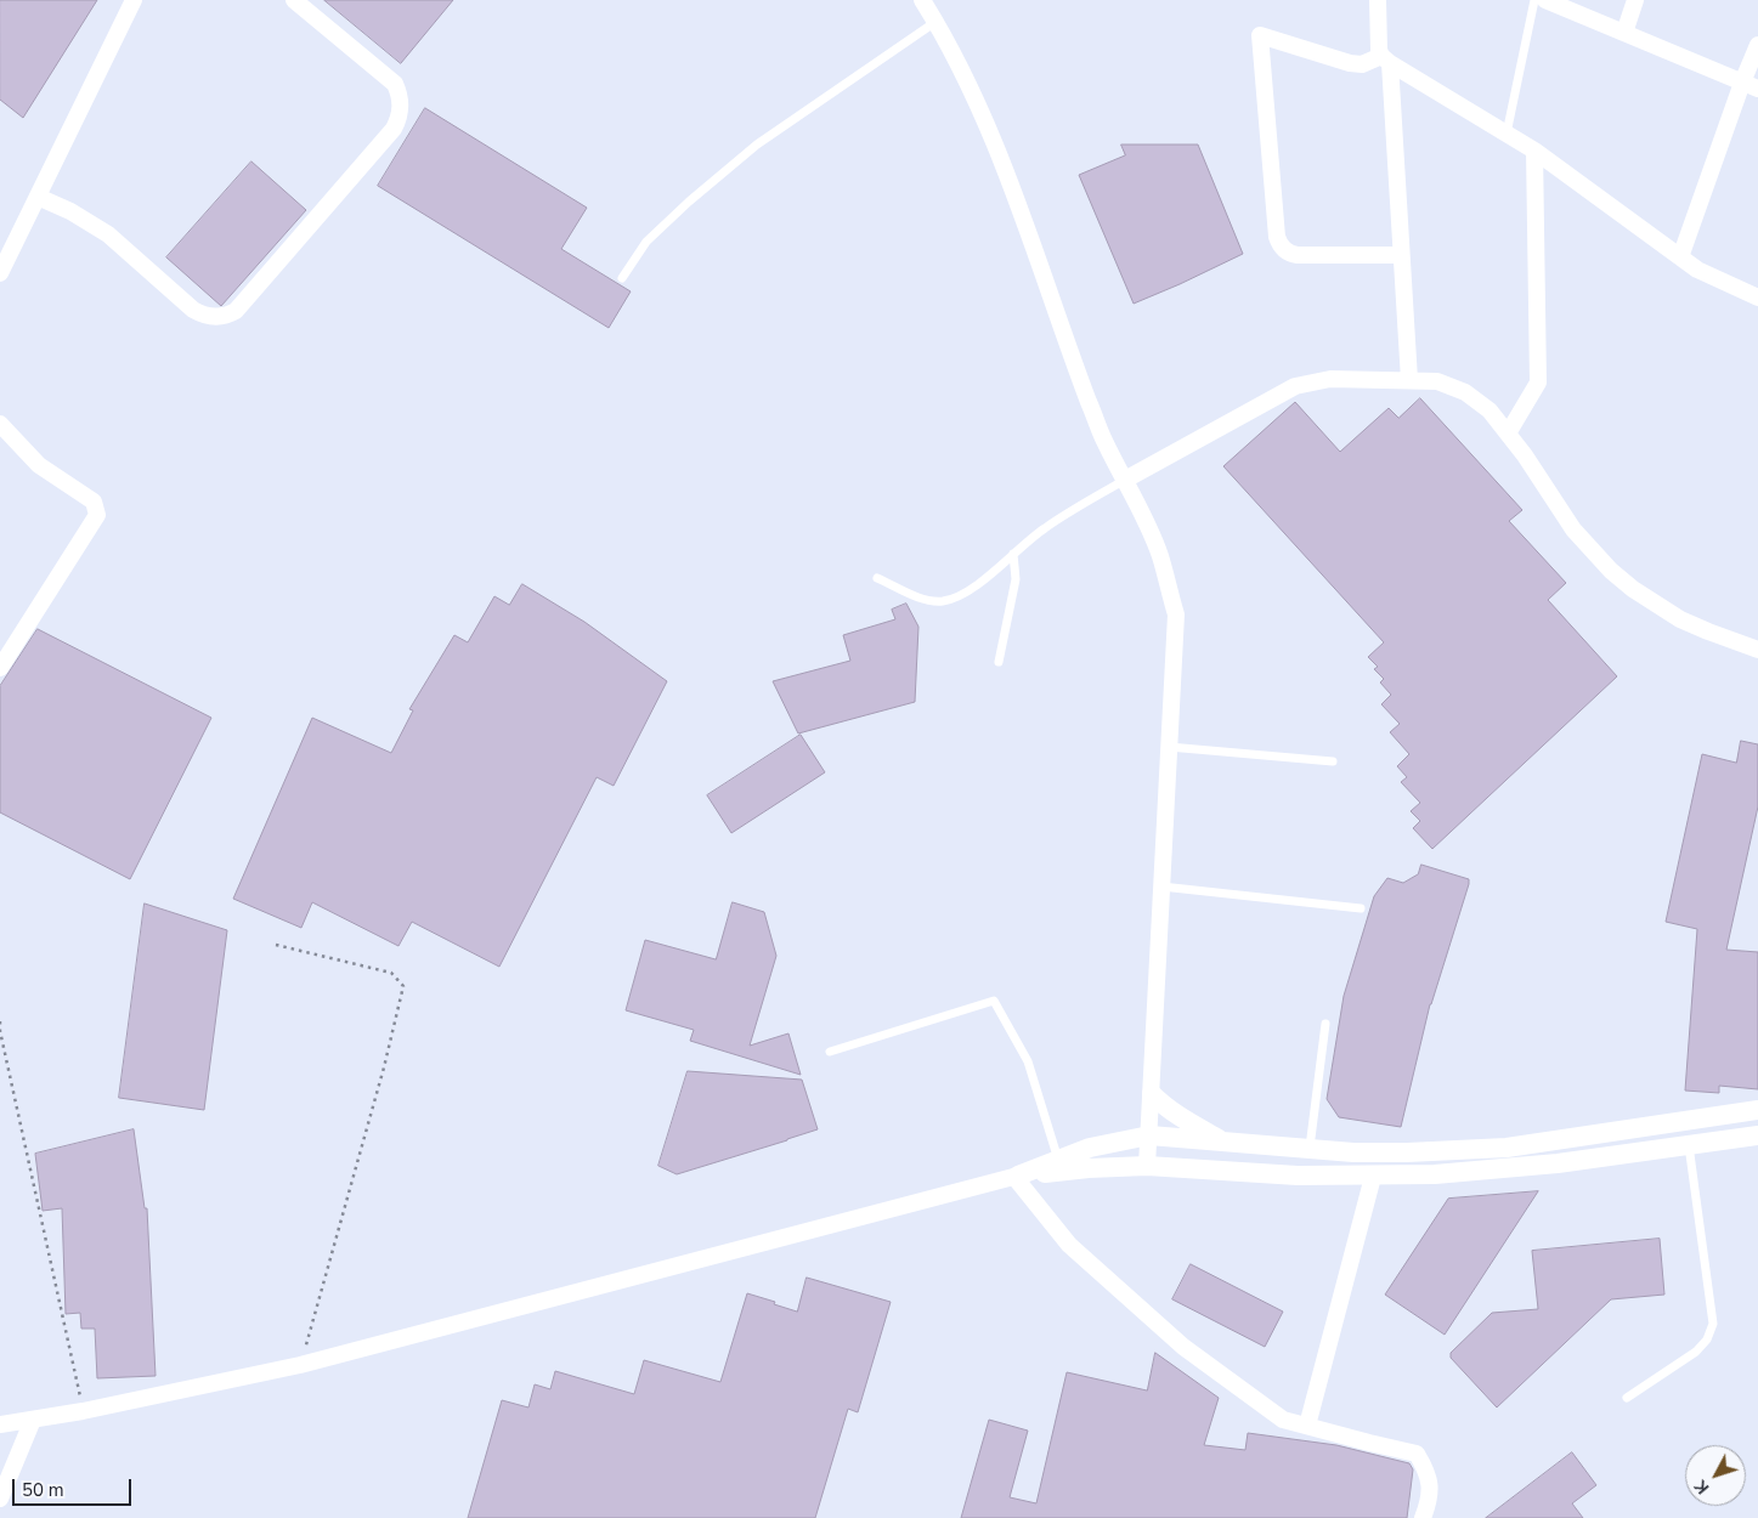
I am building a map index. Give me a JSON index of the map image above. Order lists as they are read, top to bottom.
{
  "scale_bar": "50 m",
  "north": "bottom left"
}
